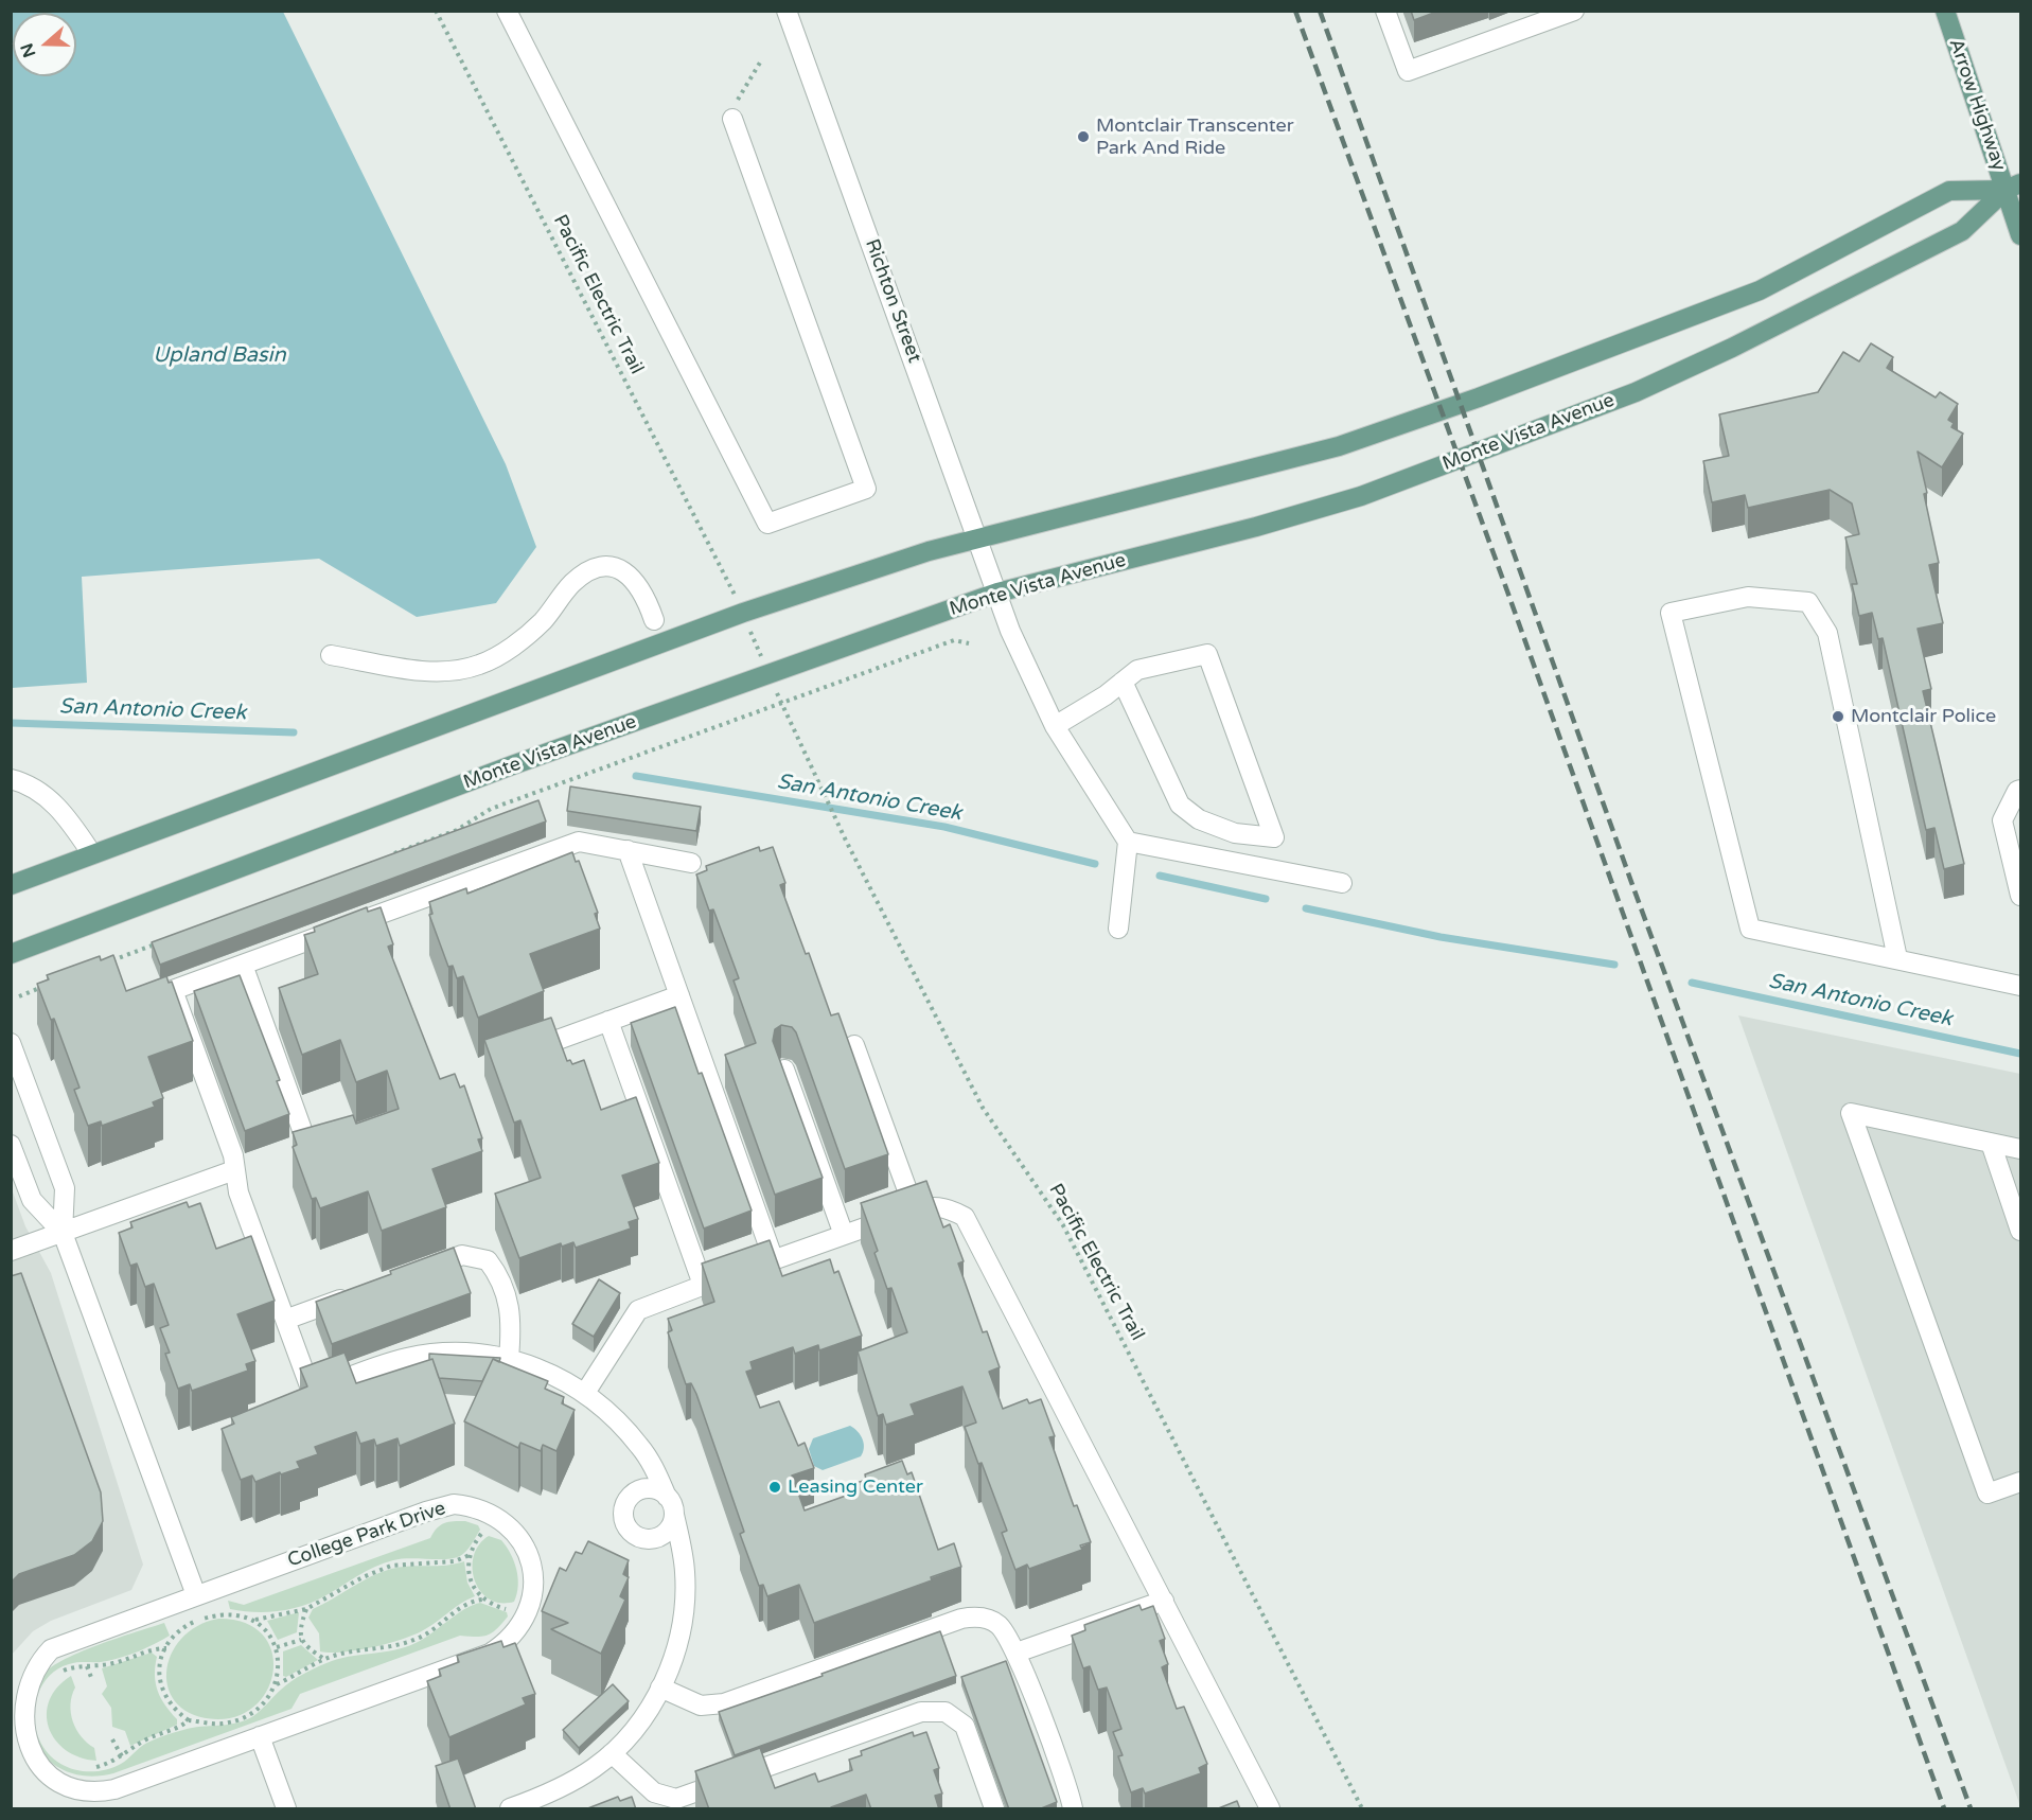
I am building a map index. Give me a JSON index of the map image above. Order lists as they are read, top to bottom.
{
  "streets": {
    "main road": ["Arrow Highway", "Monte Vista Avenue"],
    "street": ["Richton Street", "College Park Drive"],
    "path": ["Pacific Electric Trail"]
  },
  "crossings": [
    ["Arrow Highway", "Monte Vista Avenue"],
    ["Pacific Electric Trail", "Monte Vista Avenue"],
    ["Richton Street", "Monte Vista Avenue"]
  ],
  "water": ["Upland Basin", "San Antonio Creek"],
  "places": ["Montclair Transcenter Park And Ride", "Montclair Police", "Leasing Center"],
  "north": "left"
}
